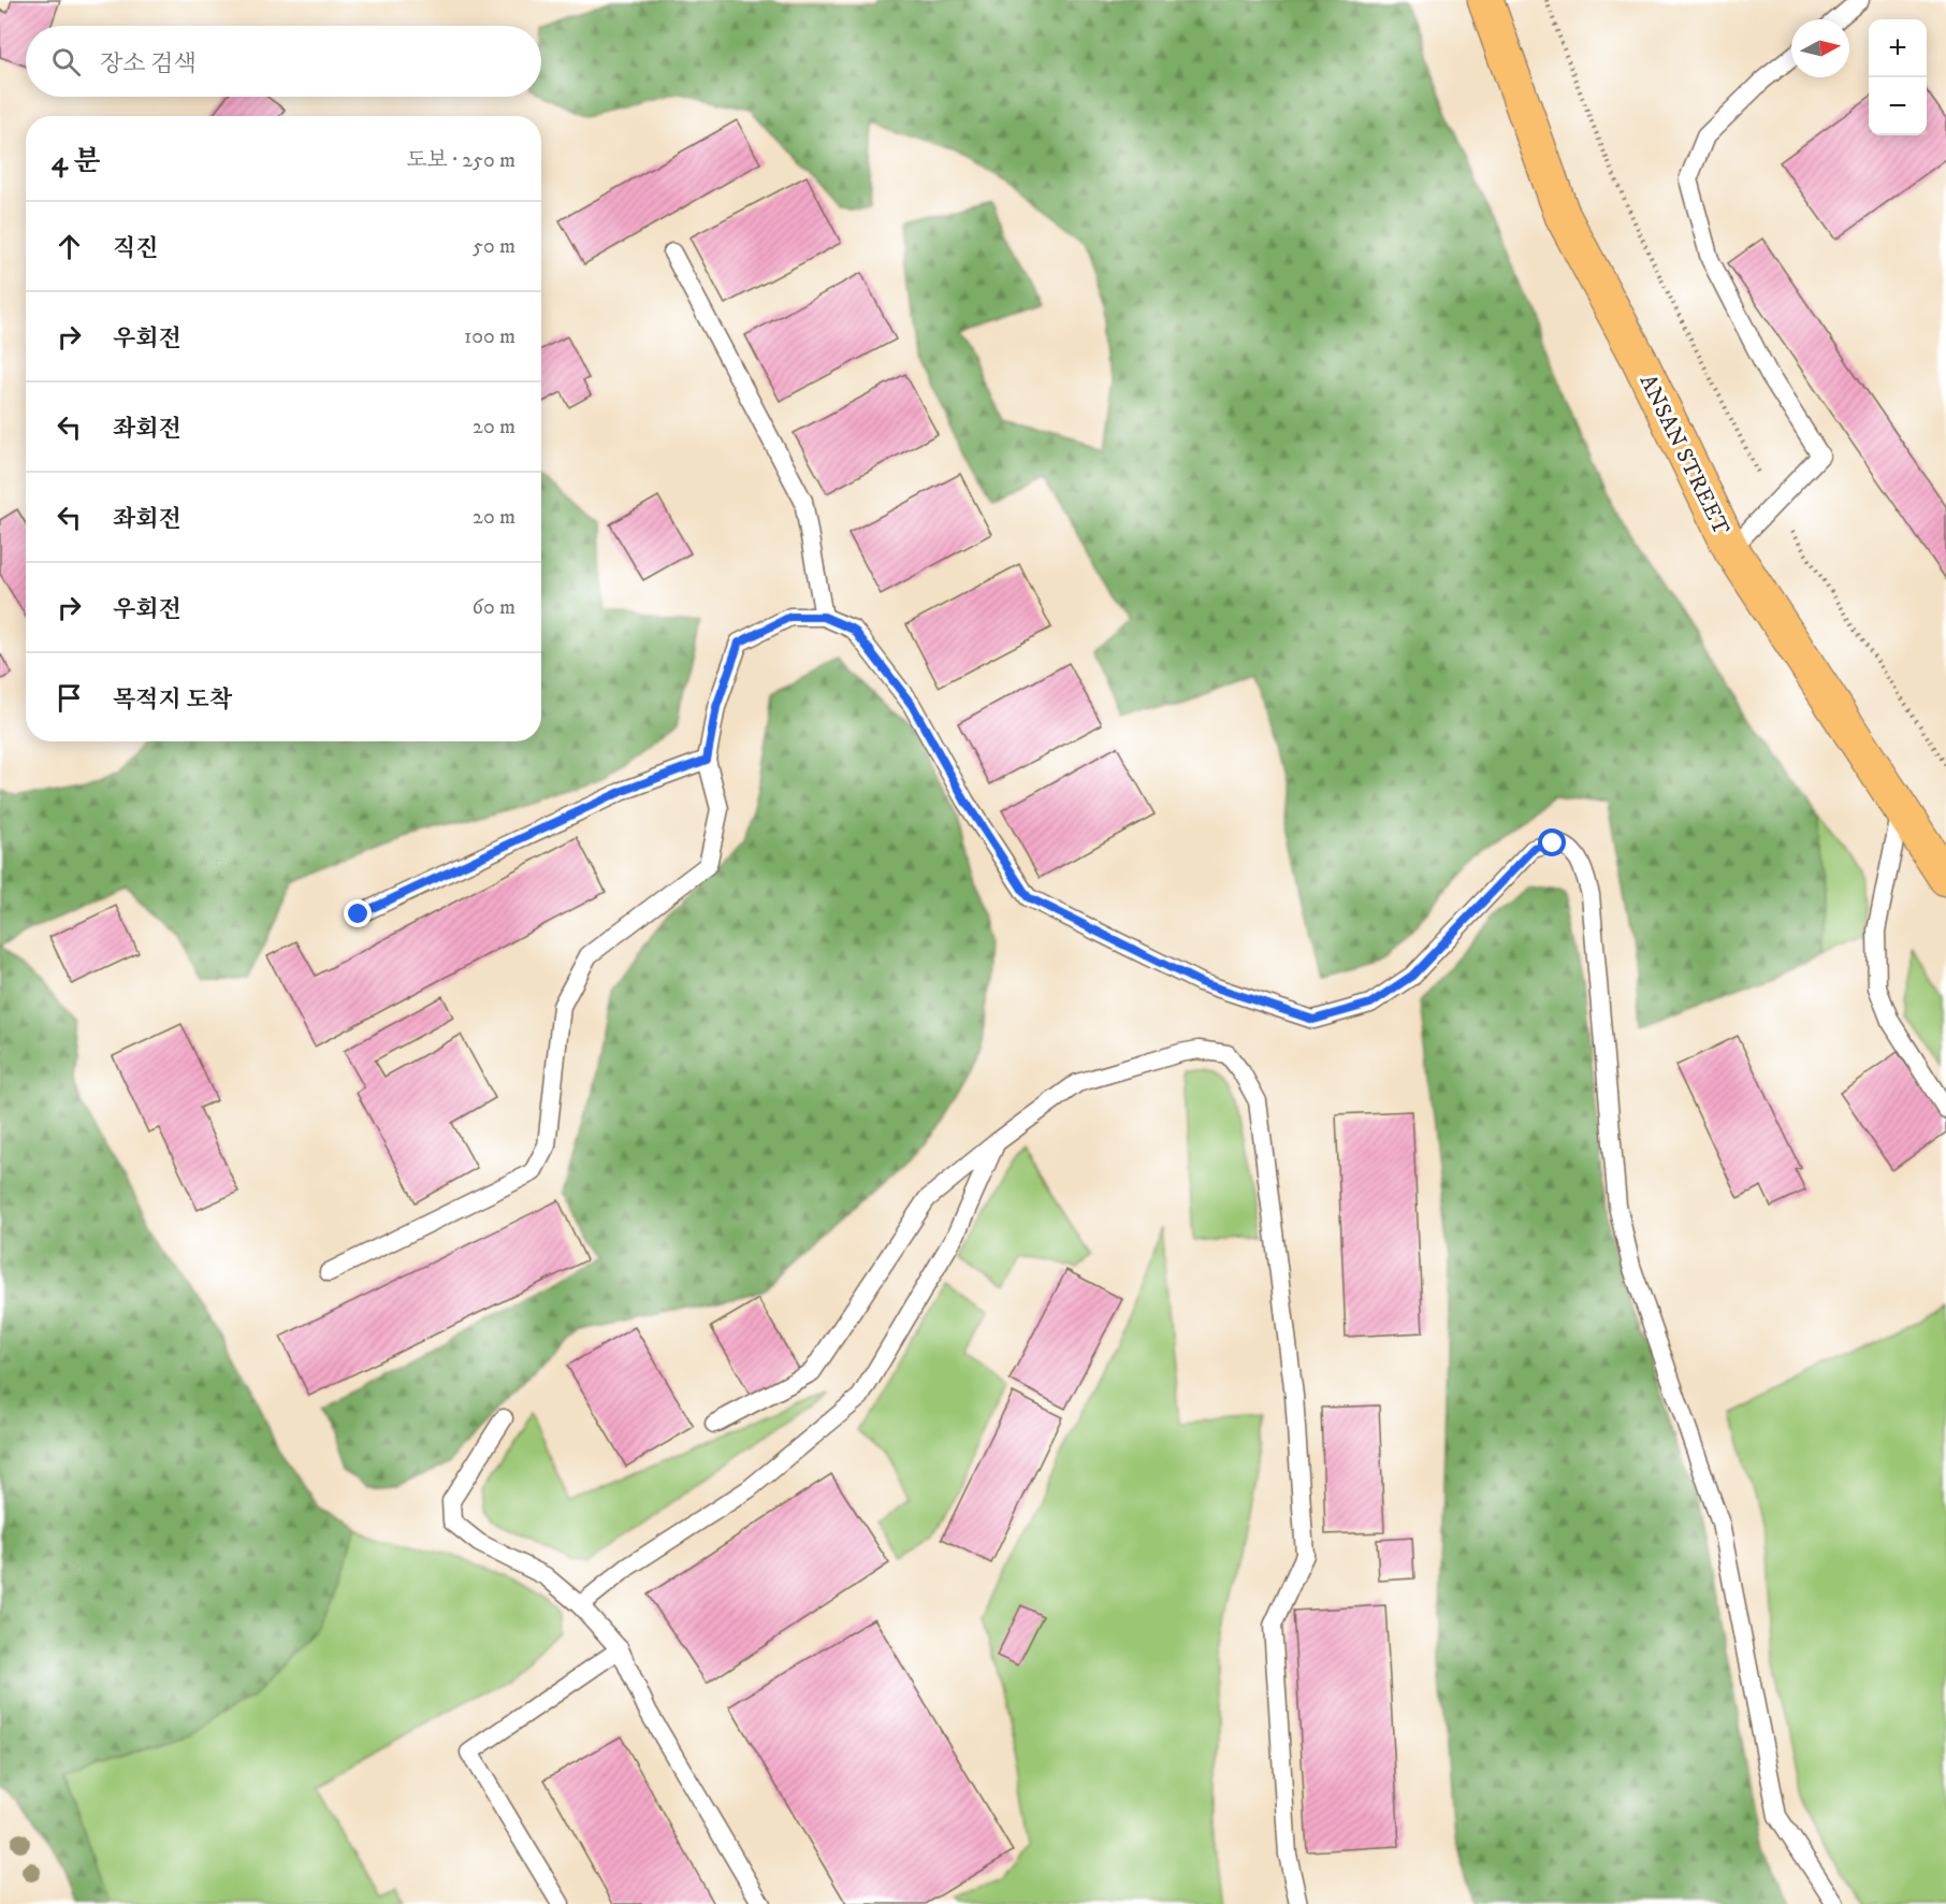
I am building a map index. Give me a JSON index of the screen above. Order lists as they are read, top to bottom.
{
  "streets": {
    "main road": ["ANSAN STREET"]
  },
  "north": "right",
  "page": {
    "map_buttons": ["+", "−"],
    "search": "장소 검색",
    "heading": ["4 분", "도보 · 250 m"],
    "list": [
      ["직진", "50 m"],
      ["우회전", "100 m"],
      ["좌회전", "20 m"],
      ["좌회전", "20 m"],
      ["우회전", "60 m"],
      "목적지 도착"
    ]
  }
}
